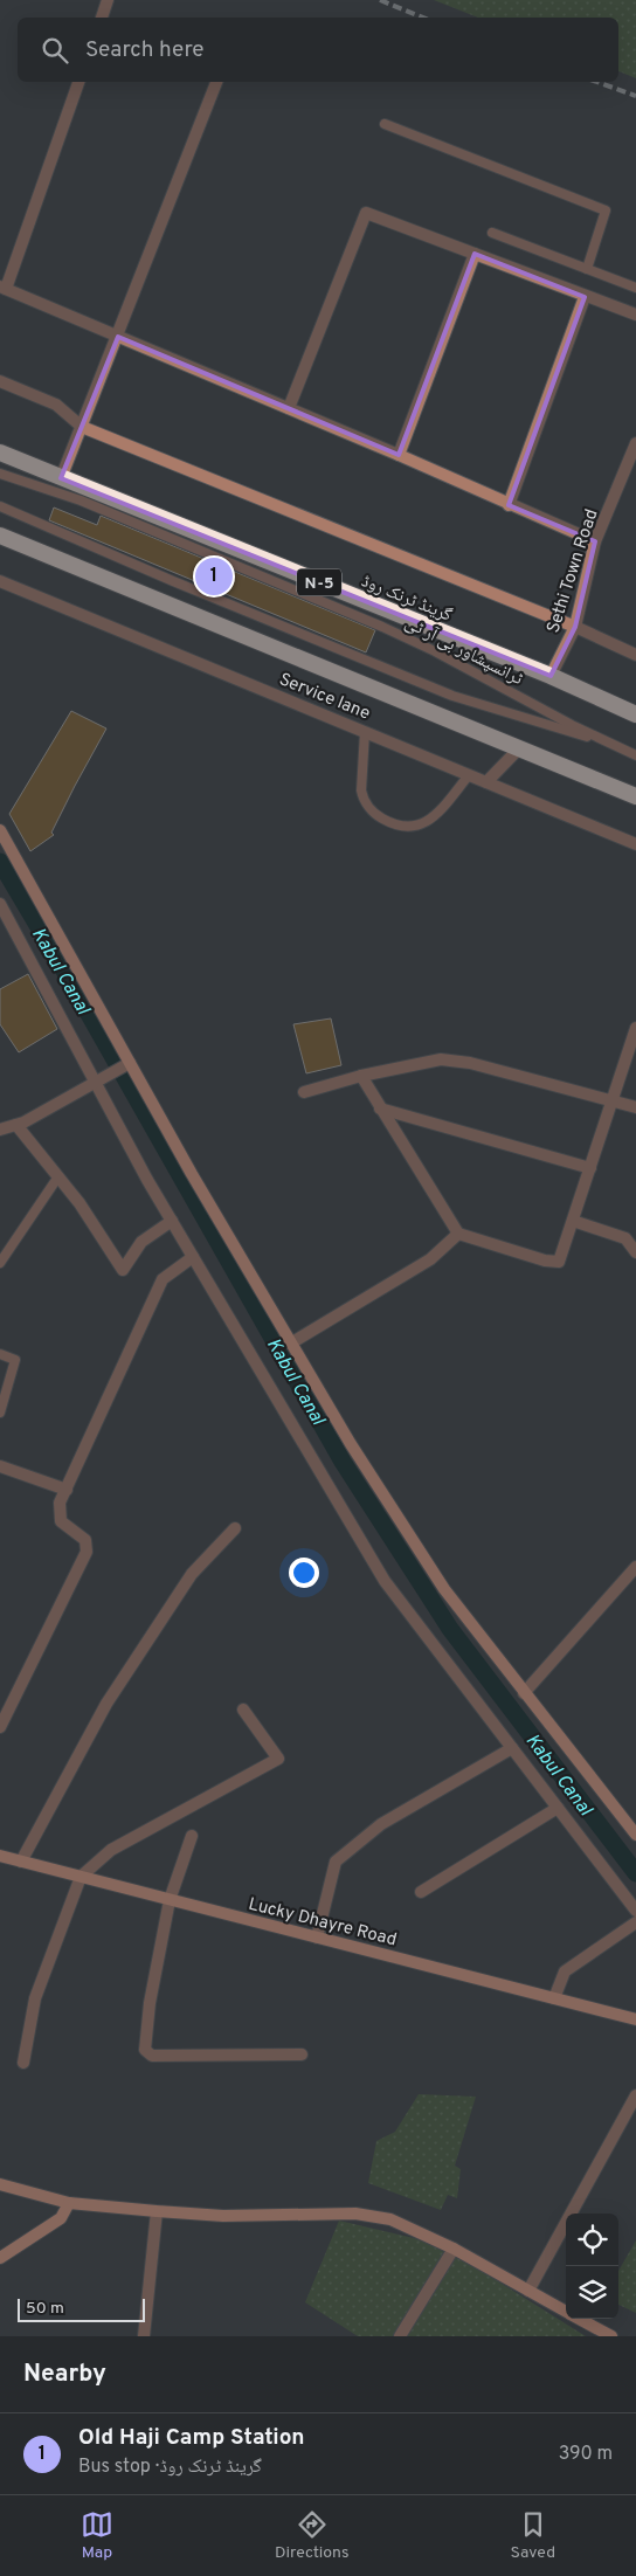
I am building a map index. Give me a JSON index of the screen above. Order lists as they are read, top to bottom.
{
  "streets": {
    "highway": ["N-5", "گرینڈ ٹرنک روڈ"],
    "main road": ["Lucky Dhayre Road"],
    "street": ["Sethi Town Road", "Service lane"],
    "lane": ["ٹرانسپشاور بی آر ٹی"]
  },
  "crossings": [
    ["Sethi Town Road", "گرینڈ ٹرنک روڈ"]
  ],
  "water": ["Kabul Canal"],
  "scale_bar": "50 m",
  "page": {
    "search": "Search here",
    "pins": "1",
    "scale": "50 m",
    "heading": "Nearby",
    "list": [
      {
        "mark": "1",
        "name": "Old Haji Camp Station",
        "note": "Bus stop · گرینڈ ٹرنک روڈ",
        "value": "390 m"
      }
    ],
    "nav": ["Map", "Directions", "Saved"]
  }
}
